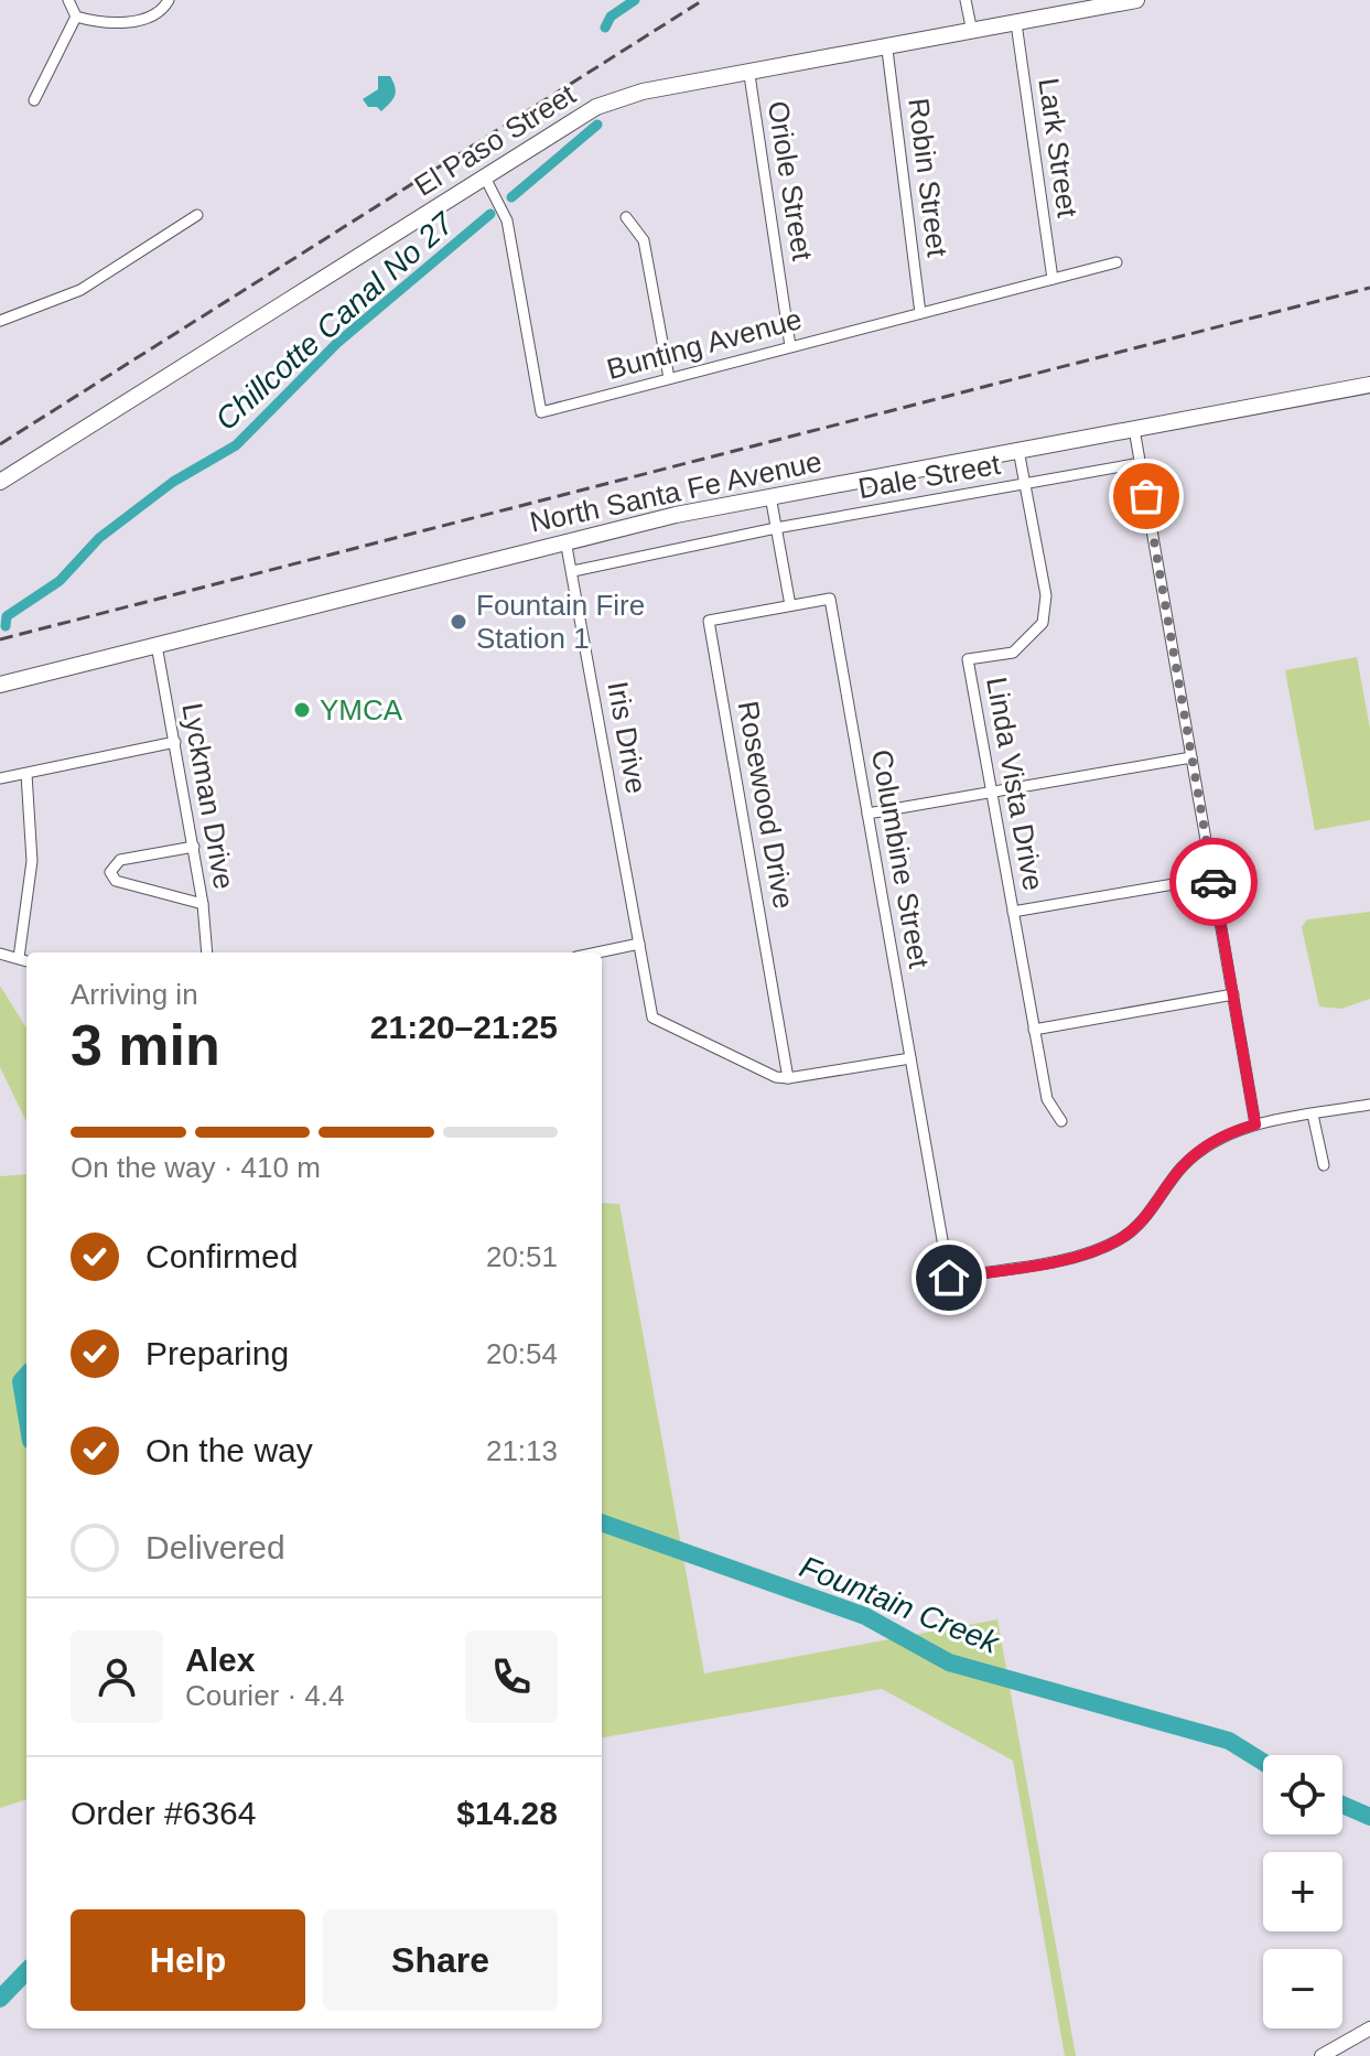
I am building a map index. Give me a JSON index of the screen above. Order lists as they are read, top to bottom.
{
  "streets": {
    "main road": ["El Paso Street", "North Santa Fe Avenue"],
    "street": [
      "Lark Street",
      "Robin Street",
      "Oriole Street",
      "Bunting Avenue",
      "Dale Street",
      "Iris Drive",
      "Linda Vista Drive",
      "Lyckman Drive",
      "Rosewood Drive",
      "Columbine Street"
    ]
  },
  "crossings": [
    ["El Paso Street", "Lark Street"],
    ["El Paso Street", "Robin Street"],
    ["El Paso Street", "Oriole Street"],
    ["El Paso Street", "Bunting Avenue"],
    ["Lark Street", "Bunting Avenue"],
    ["Robin Street", "Bunting Avenue"],
    ["Oriole Street", "Bunting Avenue"],
    ["Dale Street", "Iris Drive"],
    ["Dale Street", "Linda Vista Drive"],
    ["North Santa Fe Avenue", "Iris Drive"],
    ["North Santa Fe Avenue", "Linda Vista Drive"],
    ["North Santa Fe Avenue", "Lyckman Drive"],
    ["Iris Drive", "Rosewood Drive"],
    ["Rosewood Drive", "Columbine Street"]
  ],
  "water": ["Chillcotte Canal No 27", "Fountain Creek"],
  "places": ["Fountain Fire Station 1", "YMCA"],
  "page": {
    "heading": ["3 min", "Arriving in", "21:20–21:25"],
    "panel": [
      "Alex",
      "Courier · 4.4",
      "Order #6364",
      "$14.28"
    ],
    "bar": "On the way · 410 m",
    "list": [
      ["Confirmed", "20:51"],
      ["Preparing", "20:54"],
      ["On the way", "21:13"],
      "Delivered"
    ],
    "map_buttons": ["+", "−"],
    "buttons": ["Help", "Share"]
  }
}
